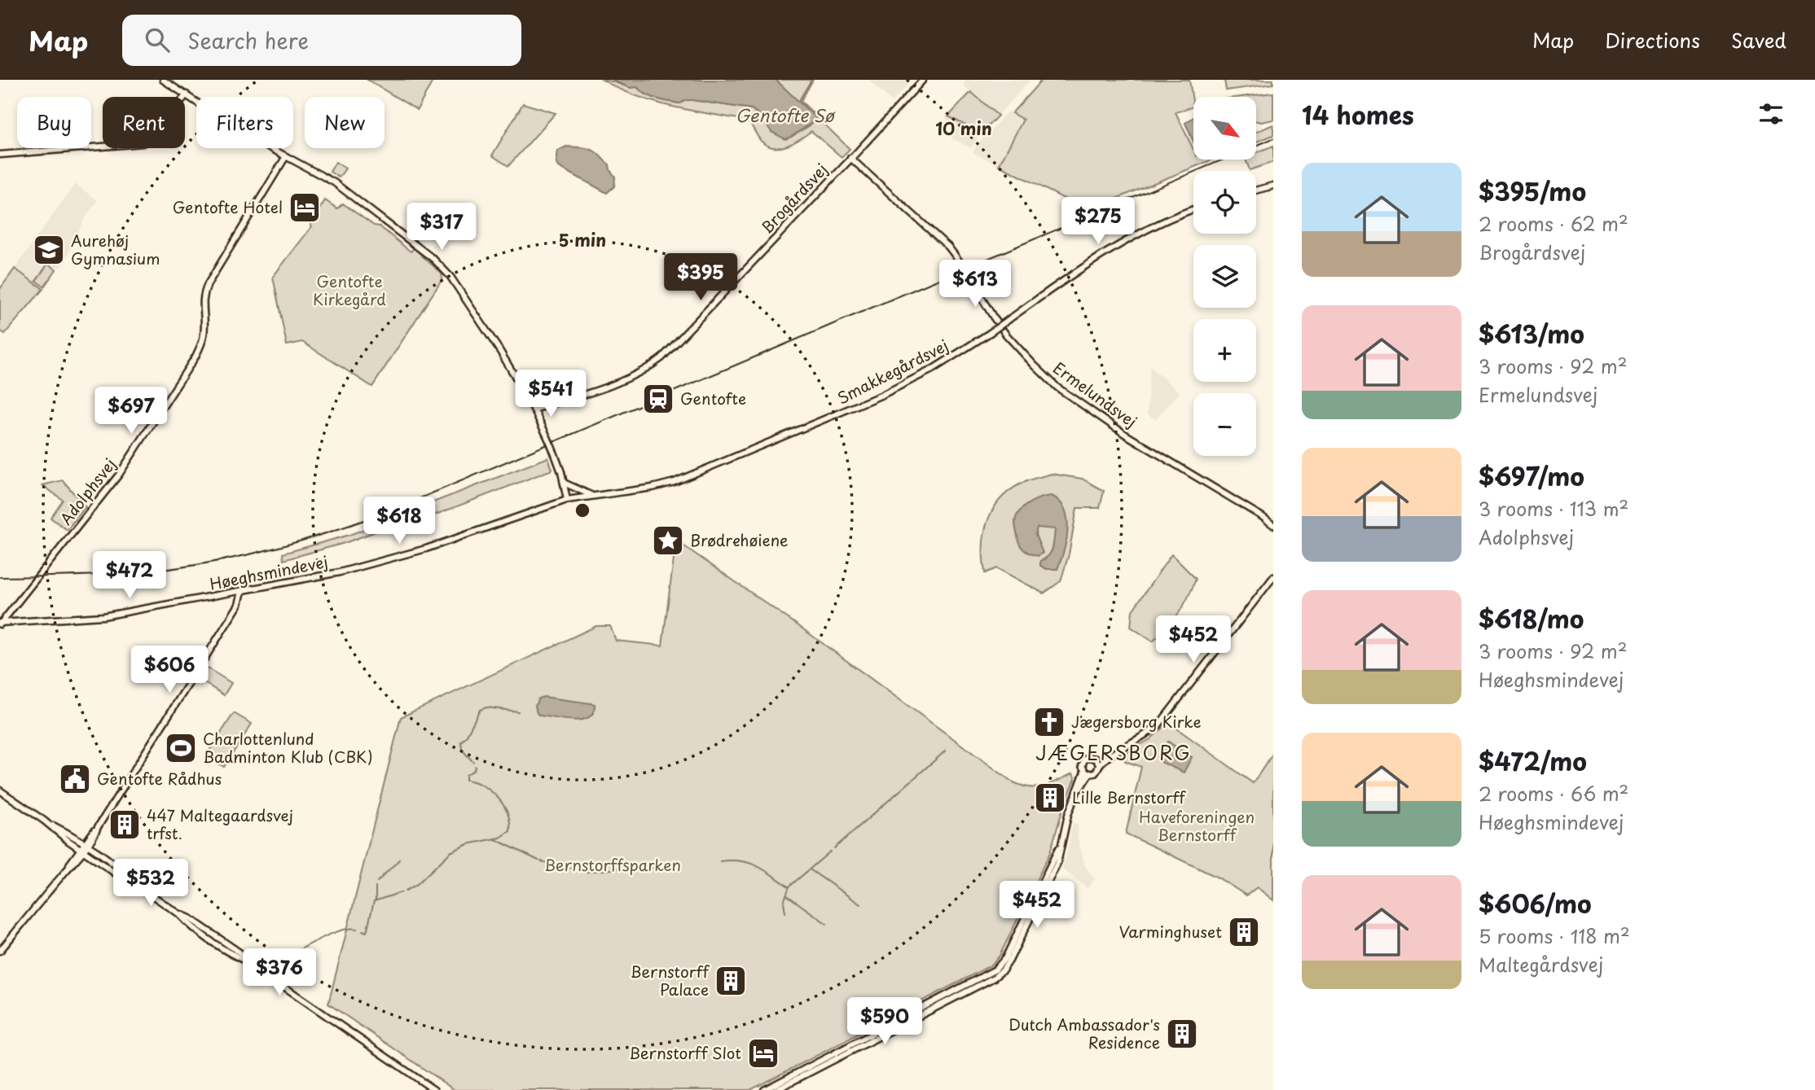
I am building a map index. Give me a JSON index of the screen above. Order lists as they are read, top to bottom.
{
  "streets": {
    "street": [
      "Brogårdsvej",
      "Smakkegårdsvej",
      "Ermelundsvej",
      "Adolphsvej",
      "Høeghsmindevej"
    ]
  },
  "crossings": [
    ["Brogårdsvej", "Ermelundsvej"],
    ["Smakkegårdsvej", "Høeghsmindevej"],
    ["Adolphsvej", "Høeghsmindevej"]
  ],
  "districts": ["JÆGERSBORG"],
  "water": ["Gentofte Sø"],
  "parks": ["Gentofte Kirkegård", "Haveforeningen Bernstorff", "Bernstorffsparken"],
  "places": {
    "hotel": ["Gentofte Hotel", "Bernstorff Slot"],
    "school or university": ["Aurehøj Gymnasium"],
    "station": ["Gentofte"],
    "place": ["Brødrehøiene"],
    "church": ["Jægersborg Kirke"],
    "sports": ["Charlottenlund Badminton Klub (CBK)"],
    "public building": ["Gentofte Rådhus"],
    "building": [
      "Lille Bernstorff",
      "447 Maltegaardsvej trfst.",
      "Varminghuset",
      "Bernstorff Palace",
      "Dutch Ambassador's Residence"
    ]
  },
  "north": "bottom right",
  "page": {
    "header": "Map",
    "search": "Search here",
    "nav": ["Map", "Directions", "Saved"],
    "heading": "14 homes",
    "map_buttons": ["+", "−"],
    "chip": [
      "Buy",
      "Rent",
      "Filters",
      "New"
    ],
    "list": [
      {
        "name": "$395/mo",
        "note": "2 rooms · 62 m² · Brogårdsvej"
      },
      {
        "name": "$613/mo",
        "note": "3 rooms · 92 m² · Ermelundsvej"
      },
      {
        "name": "$697/mo",
        "note": "3 rooms · 113 m² · Adolphsvej"
      },
      {
        "name": "$618/mo",
        "note": "3 rooms · 92 m² · Høeghsmindevej"
      },
      {
        "name": "$472/mo",
        "note": "2 rooms · 66 m² · Høeghsmindevej"
      },
      {
        "name": "$606/mo",
        "note": "5 rooms · 118 m² · Maltegårdsvej"
      }
    ],
    "price": [
      "$275",
      "$317",
      "$395",
      "$613",
      "$541",
      "$697",
      "$618",
      "$472",
      "$452",
      "$606",
      "$532",
      "$452",
      "$376",
      "$590"
    ]
  },
  "rings": ["10 min", "5 min"]
}
